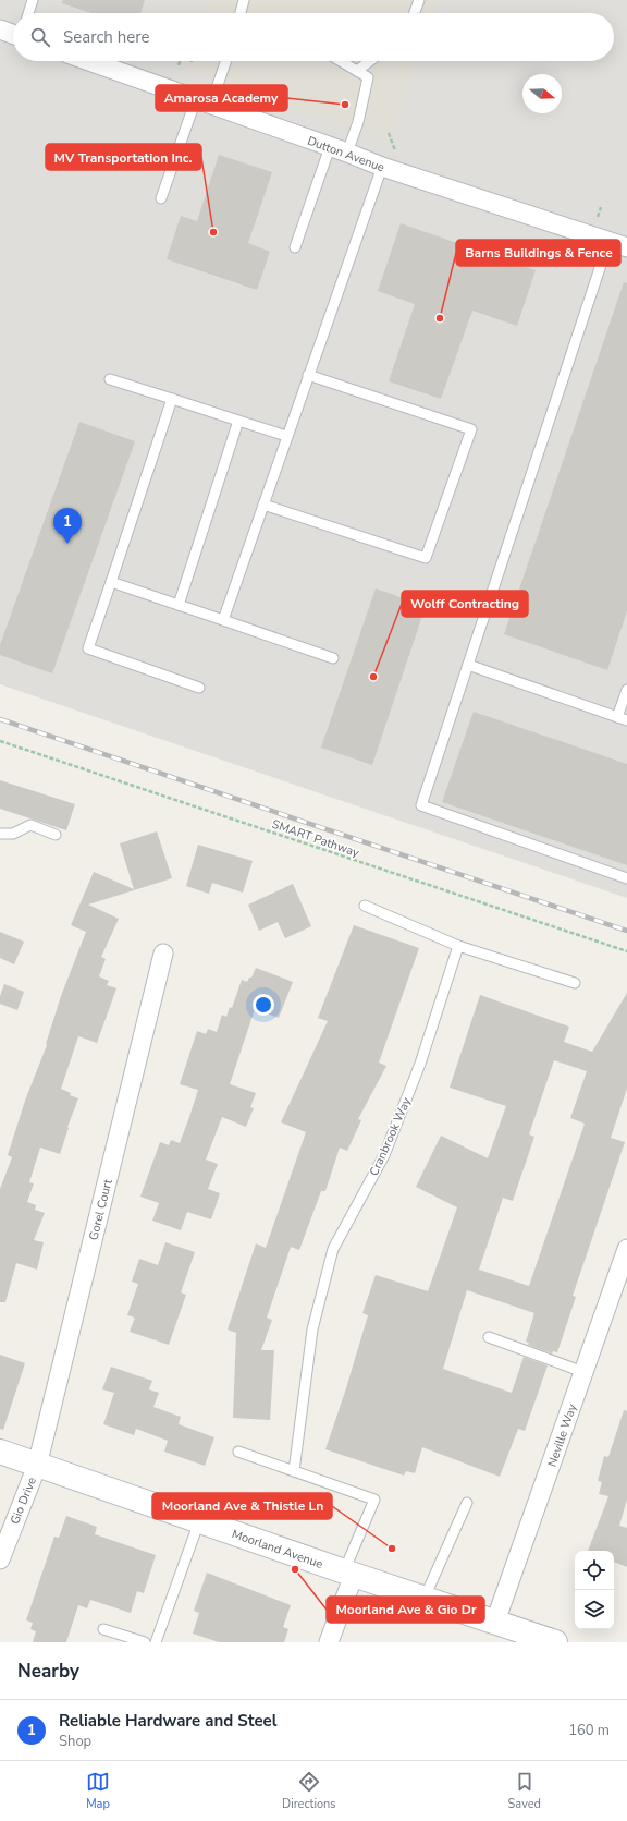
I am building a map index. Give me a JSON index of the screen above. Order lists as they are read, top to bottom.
{
  "streets": {
    "street": [
      "Dutton Avenue",
      "Gorel Court",
      "Neville Way",
      "Gio Drive",
      "Moorland Avenue"
    ],
    "lane": ["Cranbrook Way"],
    "path": ["SMART Pathway"]
  },
  "crossings": [
    ["Gorel Court", "Gio Drive"],
    ["Gorel Court", "Moorland Avenue"],
    ["Neville Way", "Moorland Avenue"],
    ["Gio Drive", "Moorland Avenue"]
  ],
  "places": [
    "Amarosa Academy",
    "MV Transportation Inc.",
    "Barns Buildings & Fence",
    "Wolff Contracting",
    "Moorland Ave & Thistle Ln",
    "Moorland Ave & Gio Dr"
  ],
  "north": "right",
  "page": {
    "search": "Search here",
    "pins": "1",
    "heading": "Nearby",
    "list": [
      {
        "mark": "1",
        "name": "Reliable Hardware and Steel",
        "note": "Shop",
        "value": "160 m"
      }
    ],
    "nav": ["Map", "Directions", "Saved"]
  }
}
